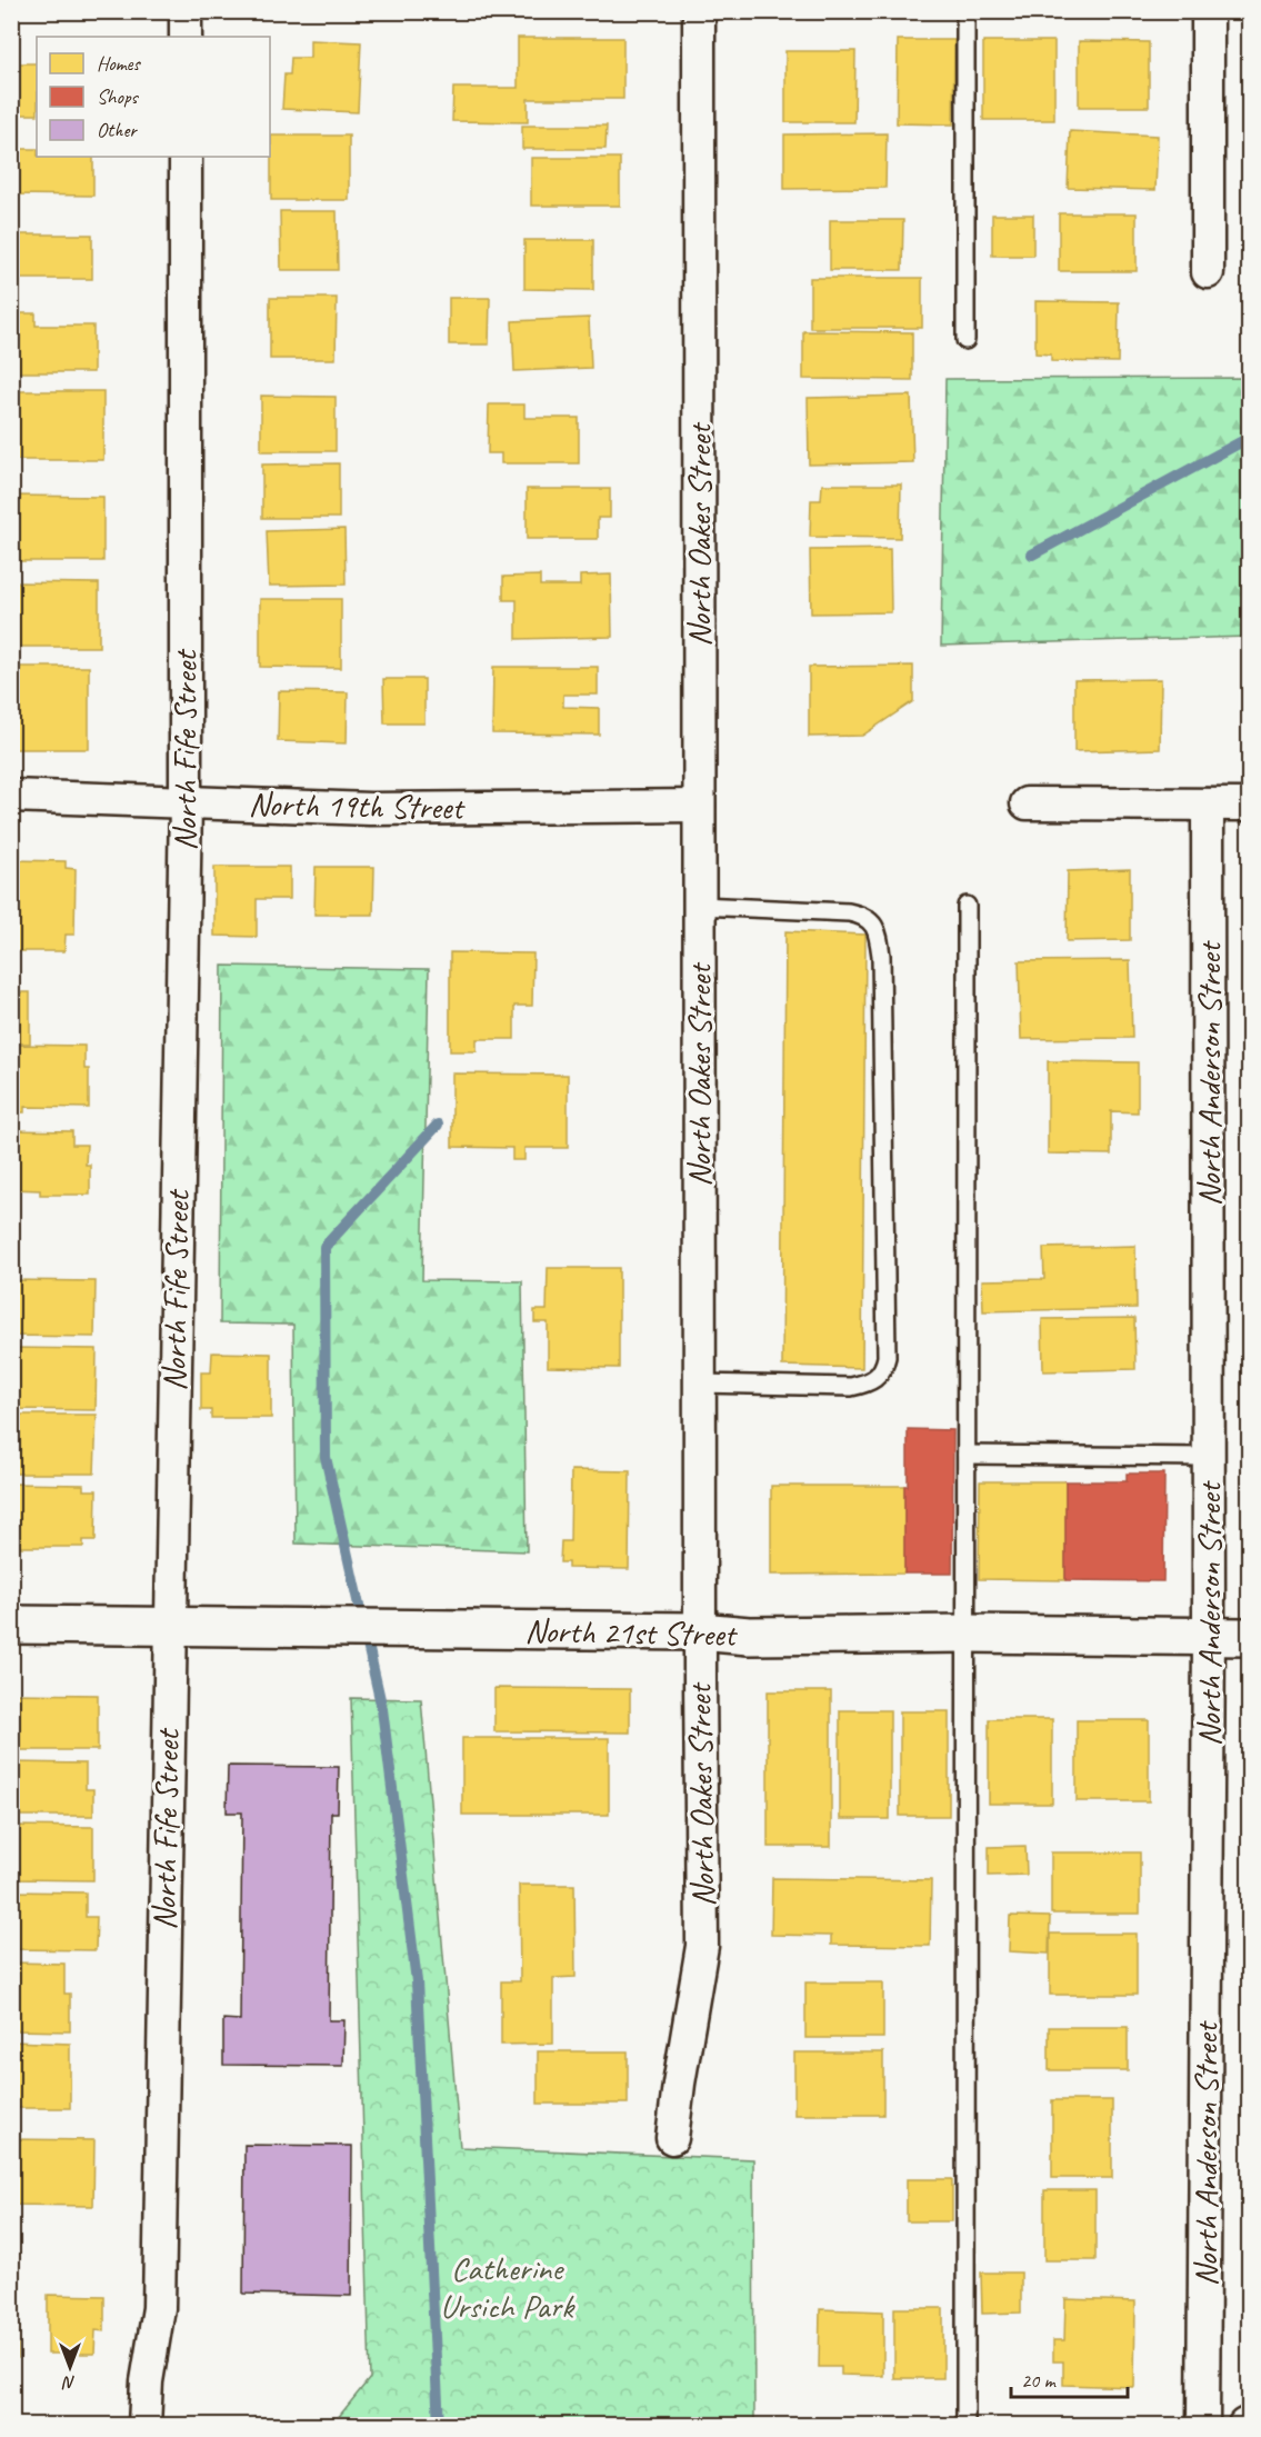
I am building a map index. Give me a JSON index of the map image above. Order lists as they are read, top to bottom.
{
  "streets": {
    "main road": ["North 21st Street"],
    "street": [
      "North Oakes Street",
      "North Fife Street",
      "North 19th Street",
      "North Anderson Street"
    ]
  },
  "crossings": [
    ["North Oakes Street", "North 19th Street"],
    ["North Oakes Street", "North 21st Street"],
    ["North Fife Street", "North 19th Street"],
    ["North Fife Street", "North 21st Street"],
    ["North Anderson Street", "North 21st Street"]
  ],
  "parks": ["Catherine Ursich Park"],
  "legend": ["Homes", "Shops", "Other"],
  "scale_bar": "20 m",
  "north": "bottom"
}
